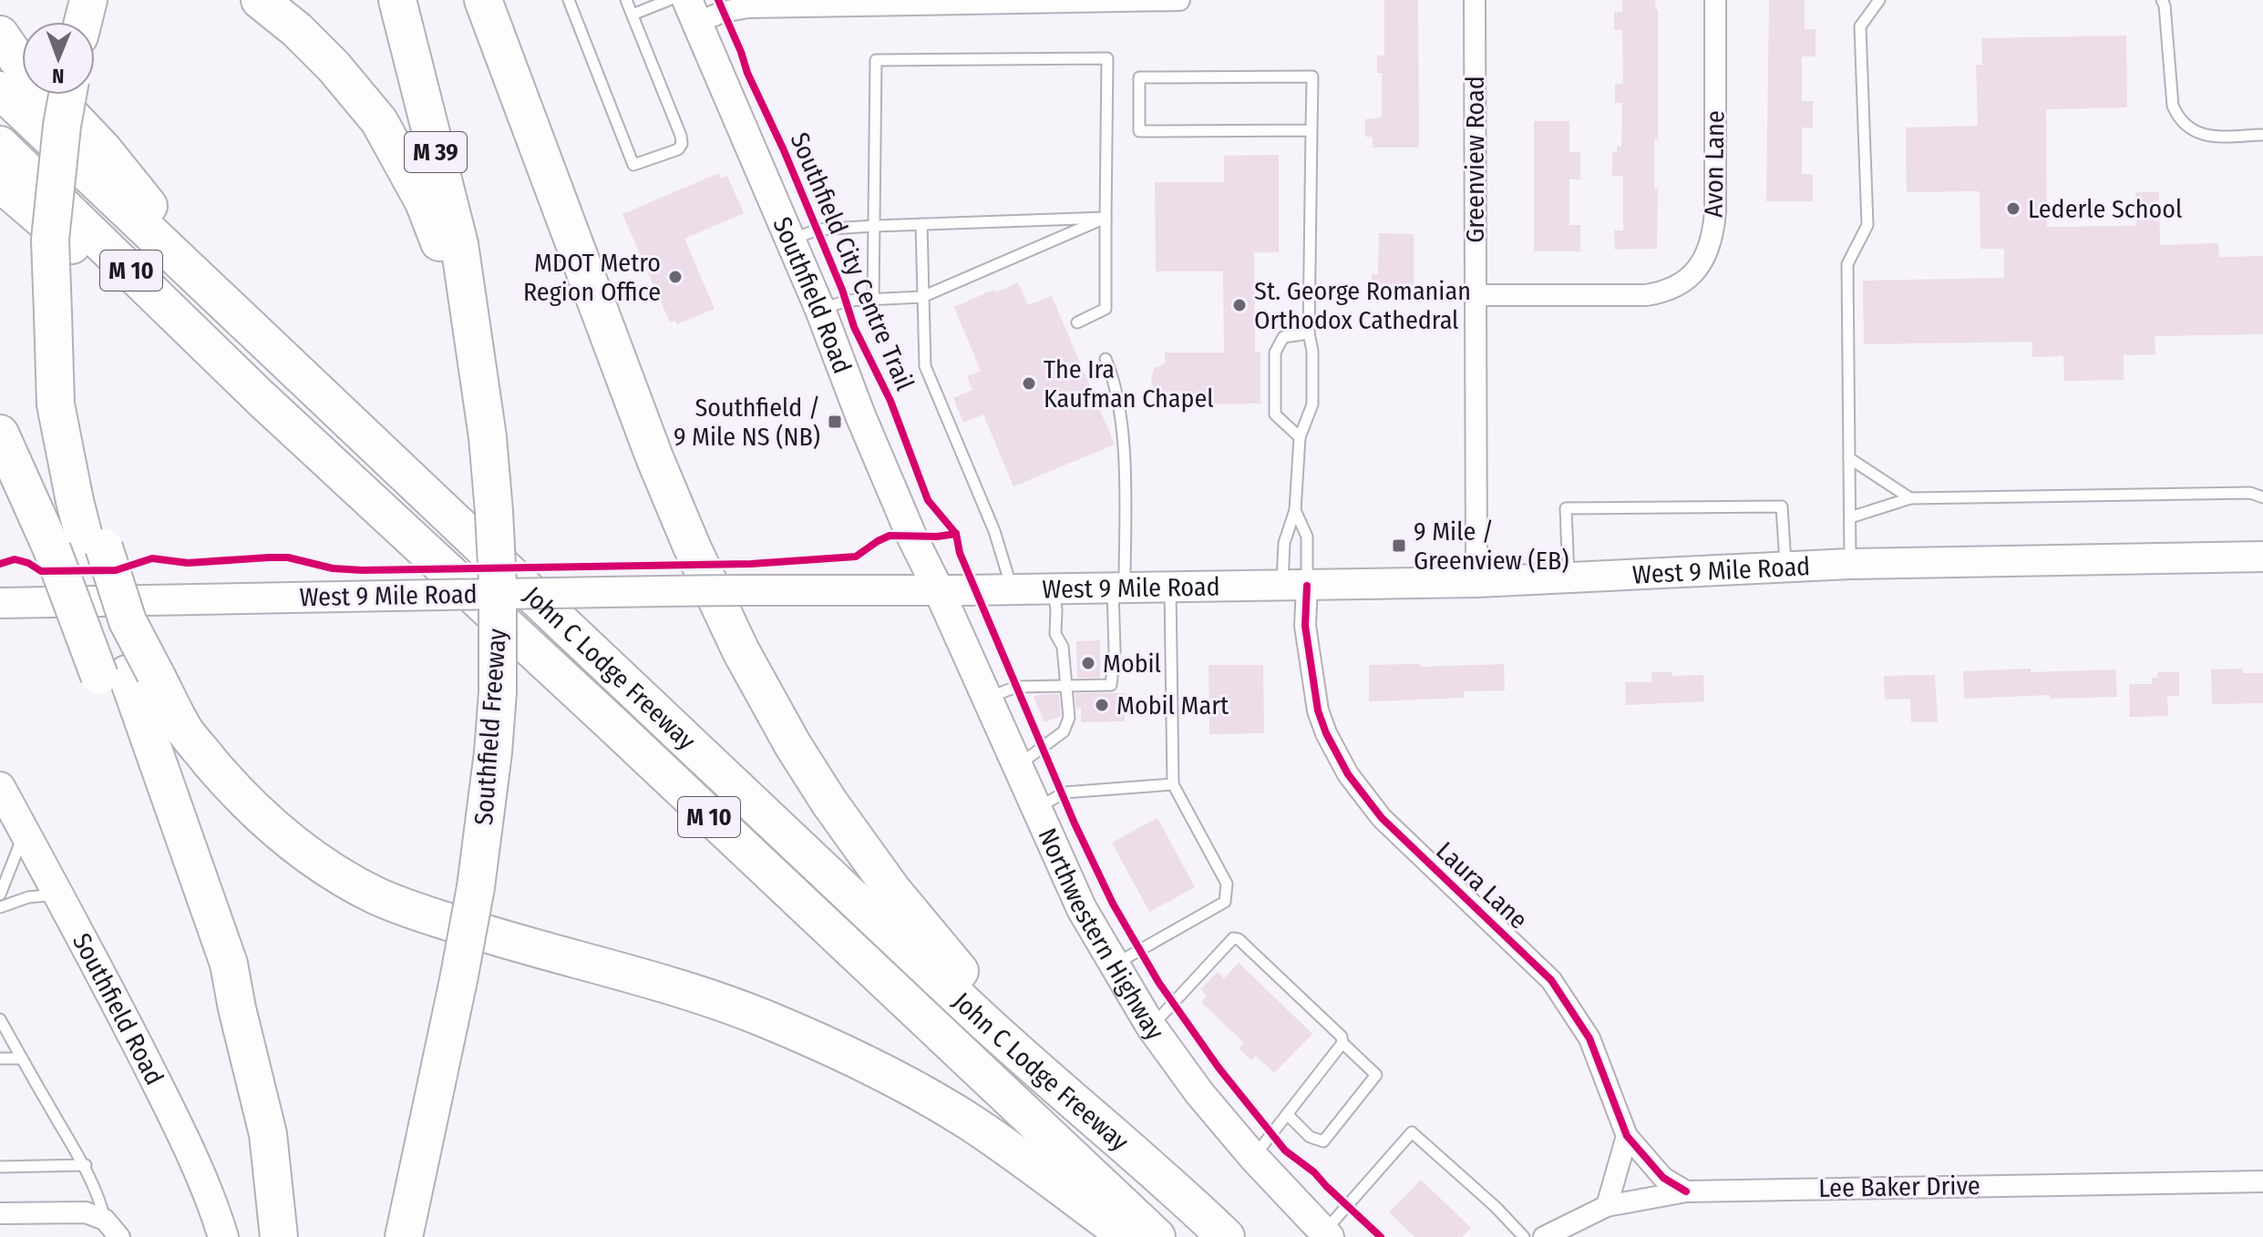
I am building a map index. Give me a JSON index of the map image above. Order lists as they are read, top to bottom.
{
  "streets": {
    "highway": [
      "M 39",
      "M 10",
      "John C Lodge Freeway",
      "Southfield Freeway"
    ],
    "main road": ["Southfield Road", "West 9 Mile Road", "Northwestern Highway"],
    "street": [
      "Greenview Road",
      "Avon Lane",
      "Laura Lane",
      "Lee Baker Drive"
    ],
    "cycle path": ["Southfield City Centre Trail"]
  },
  "crossings": [
    ["Greenview Road", "Avon Lane"],
    ["Greenview Road", "West 9 Mile Road"],
    ["Southfield Road", "West 9 Mile Road"],
    ["Southfield Road", "Northwestern Highway"],
    ["West 9 Mile Road", "Laura Lane"],
    ["West 9 Mile Road", "Northwestern Highway"],
    ["Laura Lane", "Lee Baker Drive"]
  ],
  "places": {
    "other": [
      "Lederle School",
      "MDOT Metro Region Office",
      "St. George Romanian Orthodox Cathedral",
      "The Ira Kaufman Chapel",
      "Mobil",
      "Mobil Mart"
    ],
    "transit": ["Southfield / 9 Mile NS (NB)", "9 Mile / Greenview (EB)"]
  },
  "north": "bottom"
}
